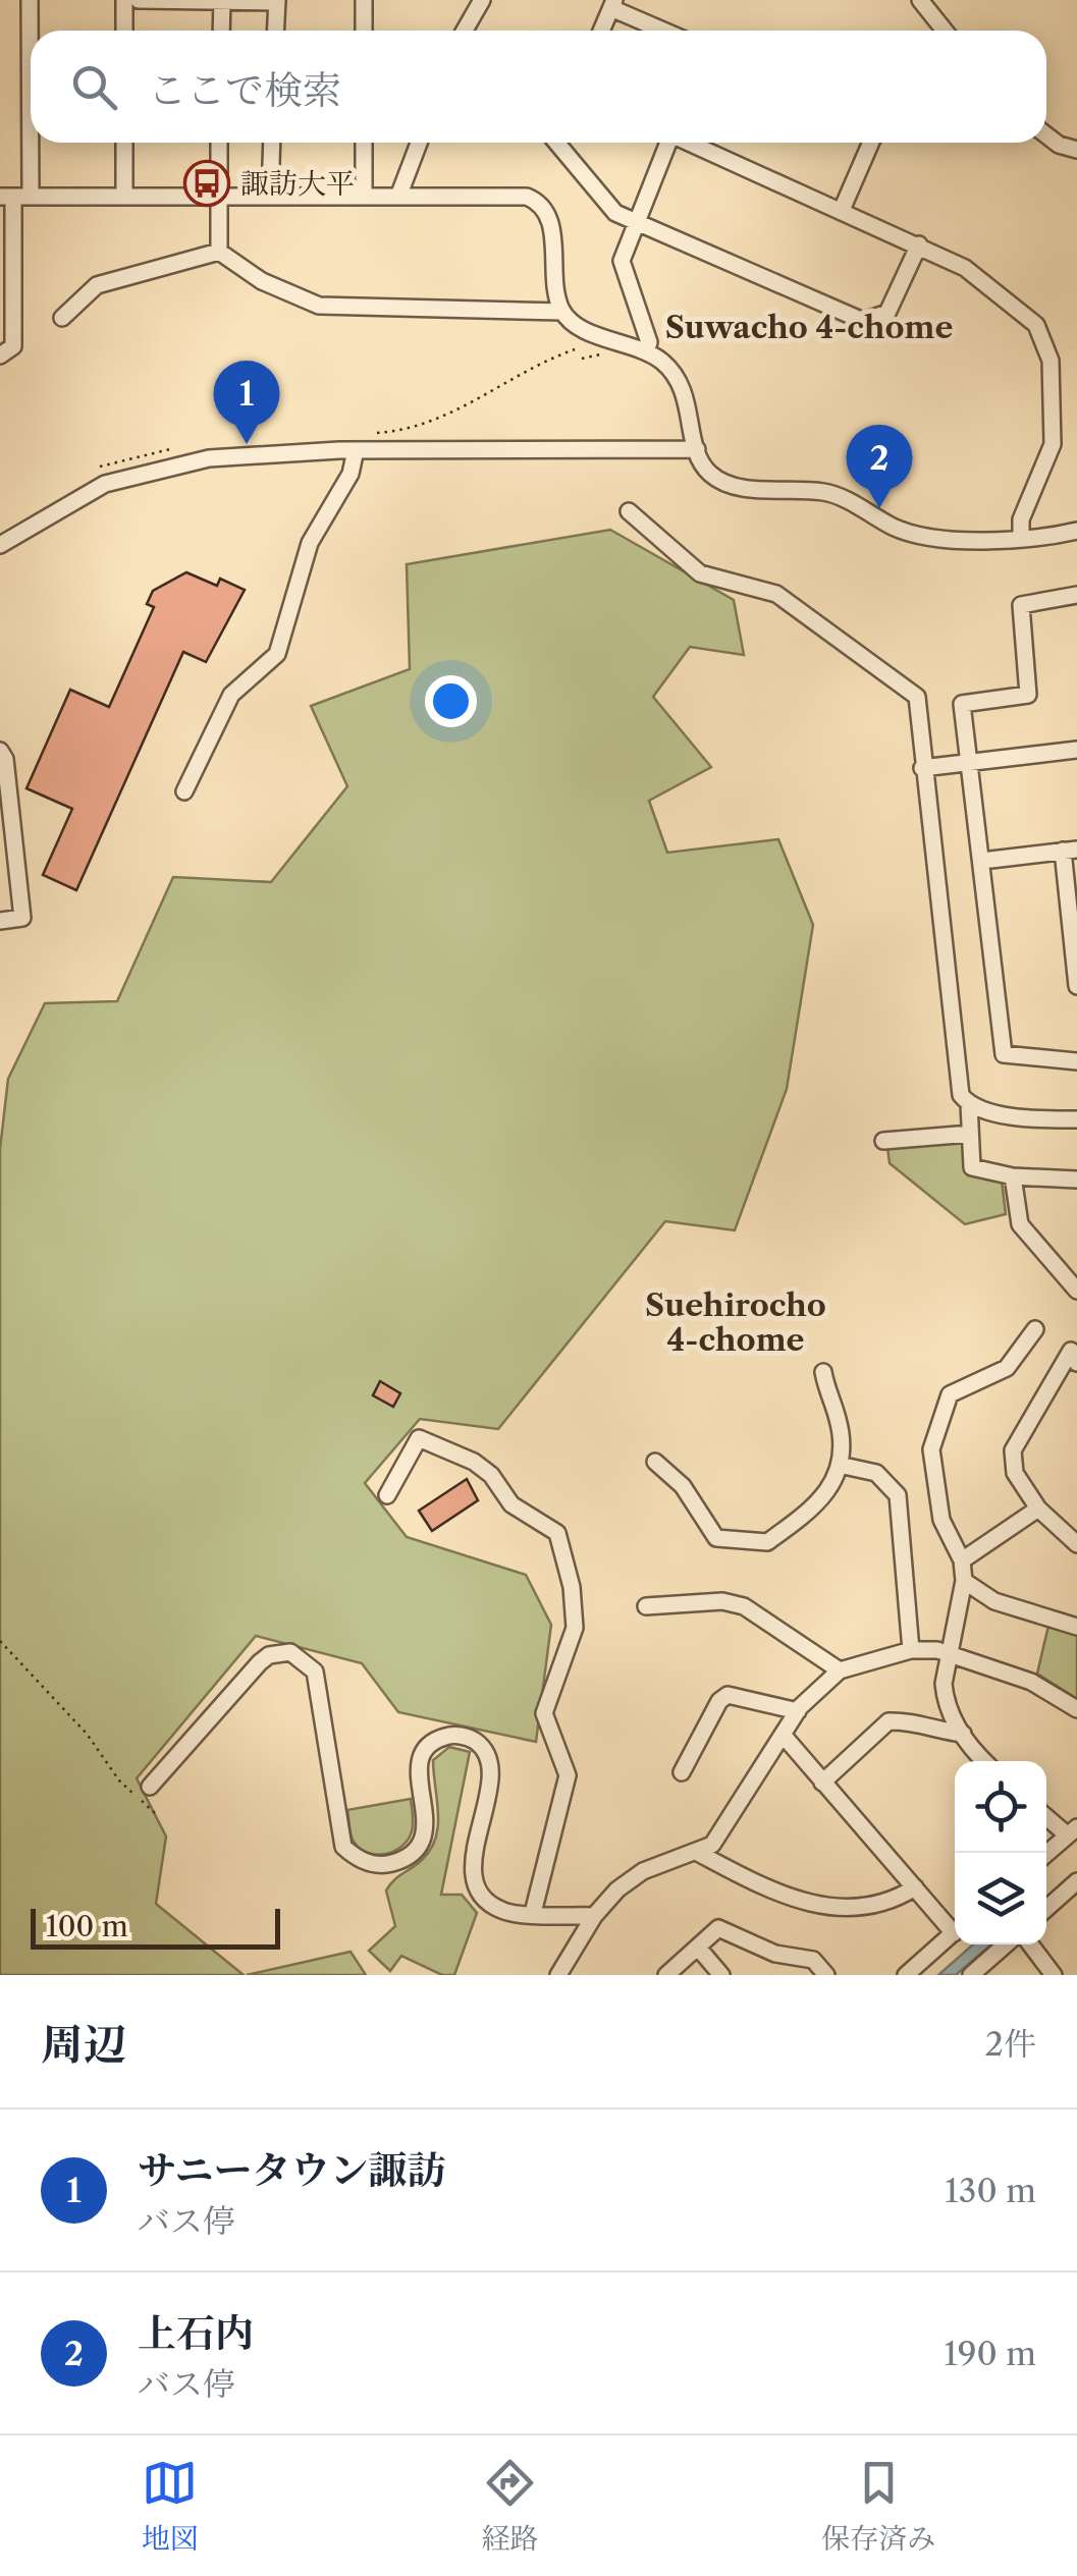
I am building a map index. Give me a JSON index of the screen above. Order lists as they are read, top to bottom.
{
  "districts": ["Suwacho 4-chome", "Suehirocho 4-chome"],
  "places": {
    "bus stop": ["諏訪大平"]
  },
  "scale_bar": "100 m",
  "page": {
    "search": "ここで検索",
    "pins": ["1", "2"],
    "scale": "100 m",
    "heading": ["周辺", "2件"],
    "list": [
      {
        "mark": "1",
        "name": "サニータウン諏訪",
        "note": "バス停",
        "value": "130 m"
      },
      {
        "mark": "2",
        "name": "上石内",
        "note": "バス停",
        "value": "190 m"
      }
    ],
    "nav": ["地図", "経路", "保存済み"]
  }
}
